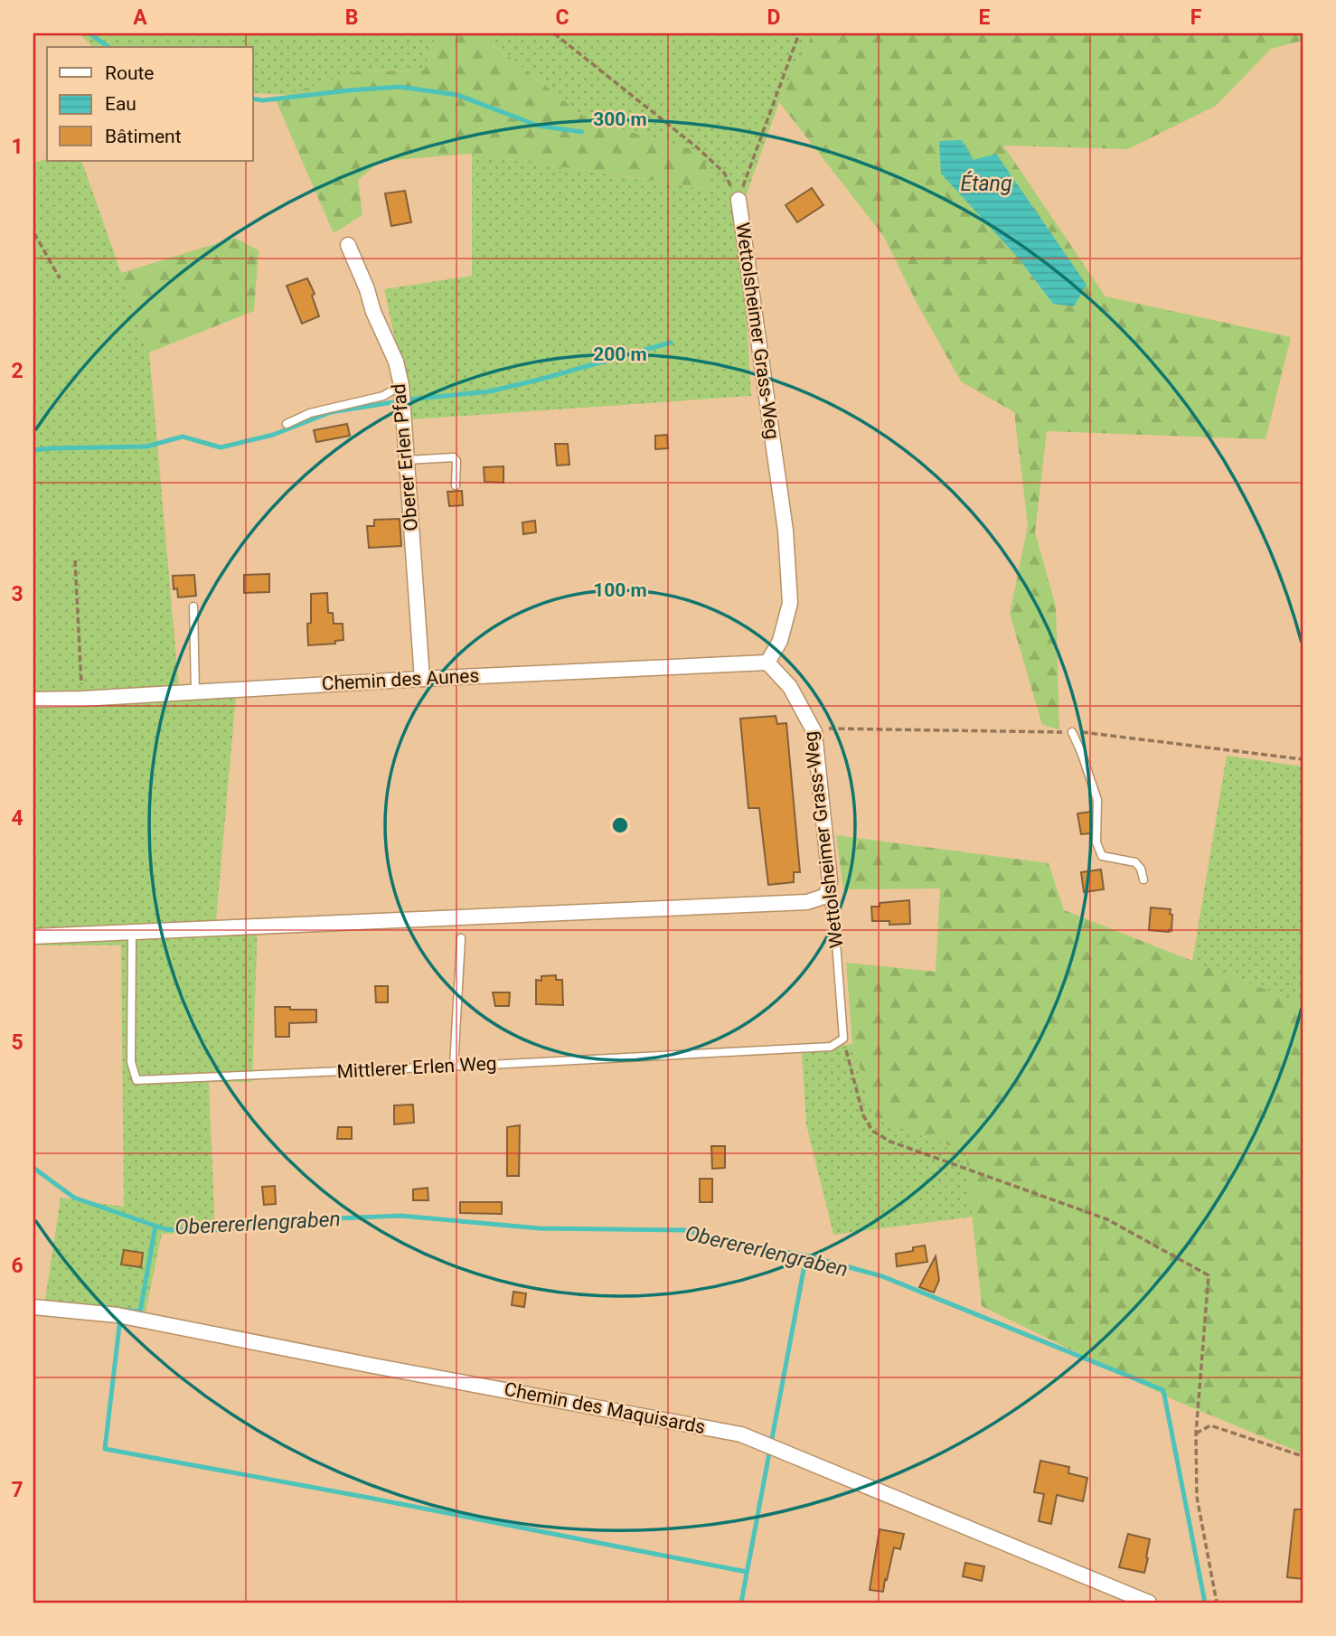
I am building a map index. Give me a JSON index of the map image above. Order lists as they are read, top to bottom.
{
  "streets": {
    "street": [
      "Wettolsheimer Grass-Weg",
      "Oberer Erlen Pfad",
      "Chemin des Aunes",
      "Chemin des Maquisards"
    ],
    "lane": ["Mittlerer Erlen Weg"]
  },
  "crossings": [
    ["Wettolsheimer Grass-Weg", "Chemin des Aunes"],
    ["Wettolsheimer Grass-Weg", "Mittlerer Erlen Weg"],
    ["Oberer Erlen Pfad", "Chemin des Aunes"]
  ],
  "water": ["Étang", "Oberererlengraben"],
  "legend": ["Route", "Eau", "Bâtiment"],
  "grid": {
    "columns": [
      "A",
      "B",
      "C",
      "D",
      "E",
      "F"
    ],
    "rows": [
      "1",
      "2",
      "3",
      "4",
      "5",
      "6",
      "7"
    ]
  },
  "rings": ["300 m", "200 m", "100 m"]
}
